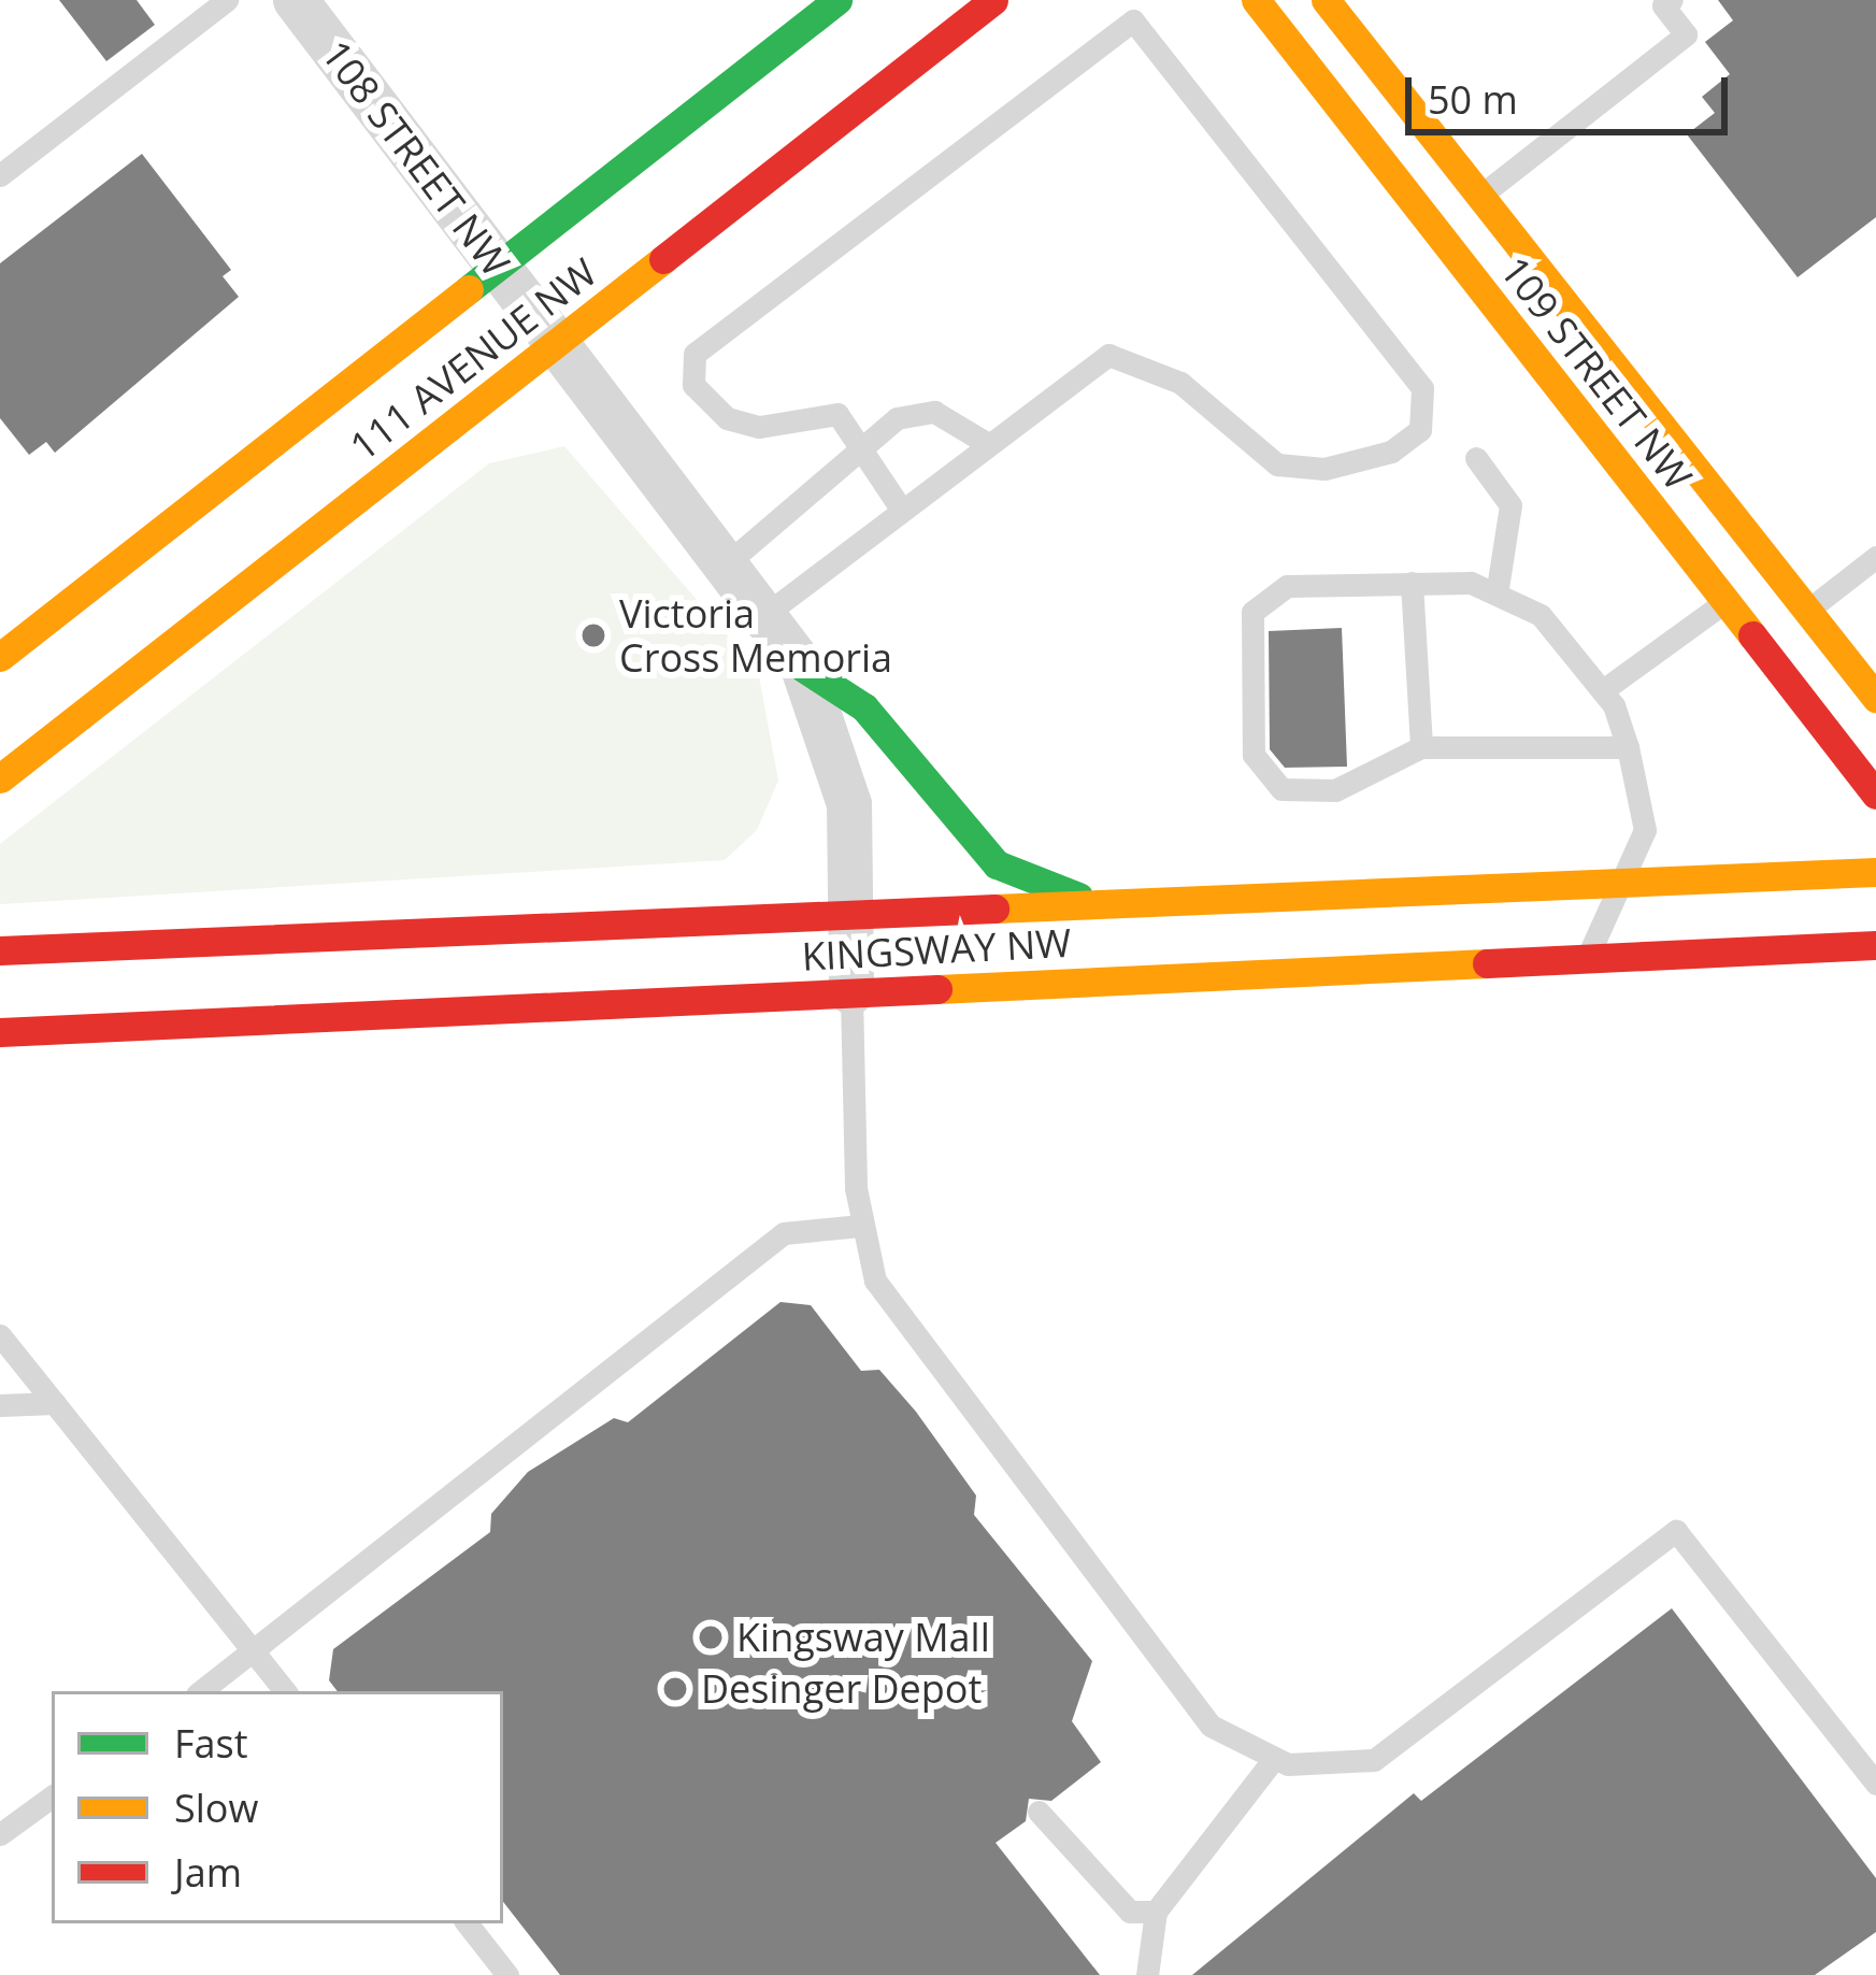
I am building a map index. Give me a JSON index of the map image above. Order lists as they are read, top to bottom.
{
  "streets": {
    "main road": ["111 AVENUE NW", "109 STREET NW", "KINGSWAY NW"],
    "street": ["108 STREET NW"]
  },
  "crossings": [
    ["108 STREET NW", "111 AVENUE NW"],
    ["108 STREET NW", "KINGSWAY NW"]
  ],
  "places": ["Victoria Cross Memoria", "Kingsway Mall", "Desinger Depot"],
  "legend": ["Fast", "Slow", "Jam"],
  "scale_bar": "50 m"
}
